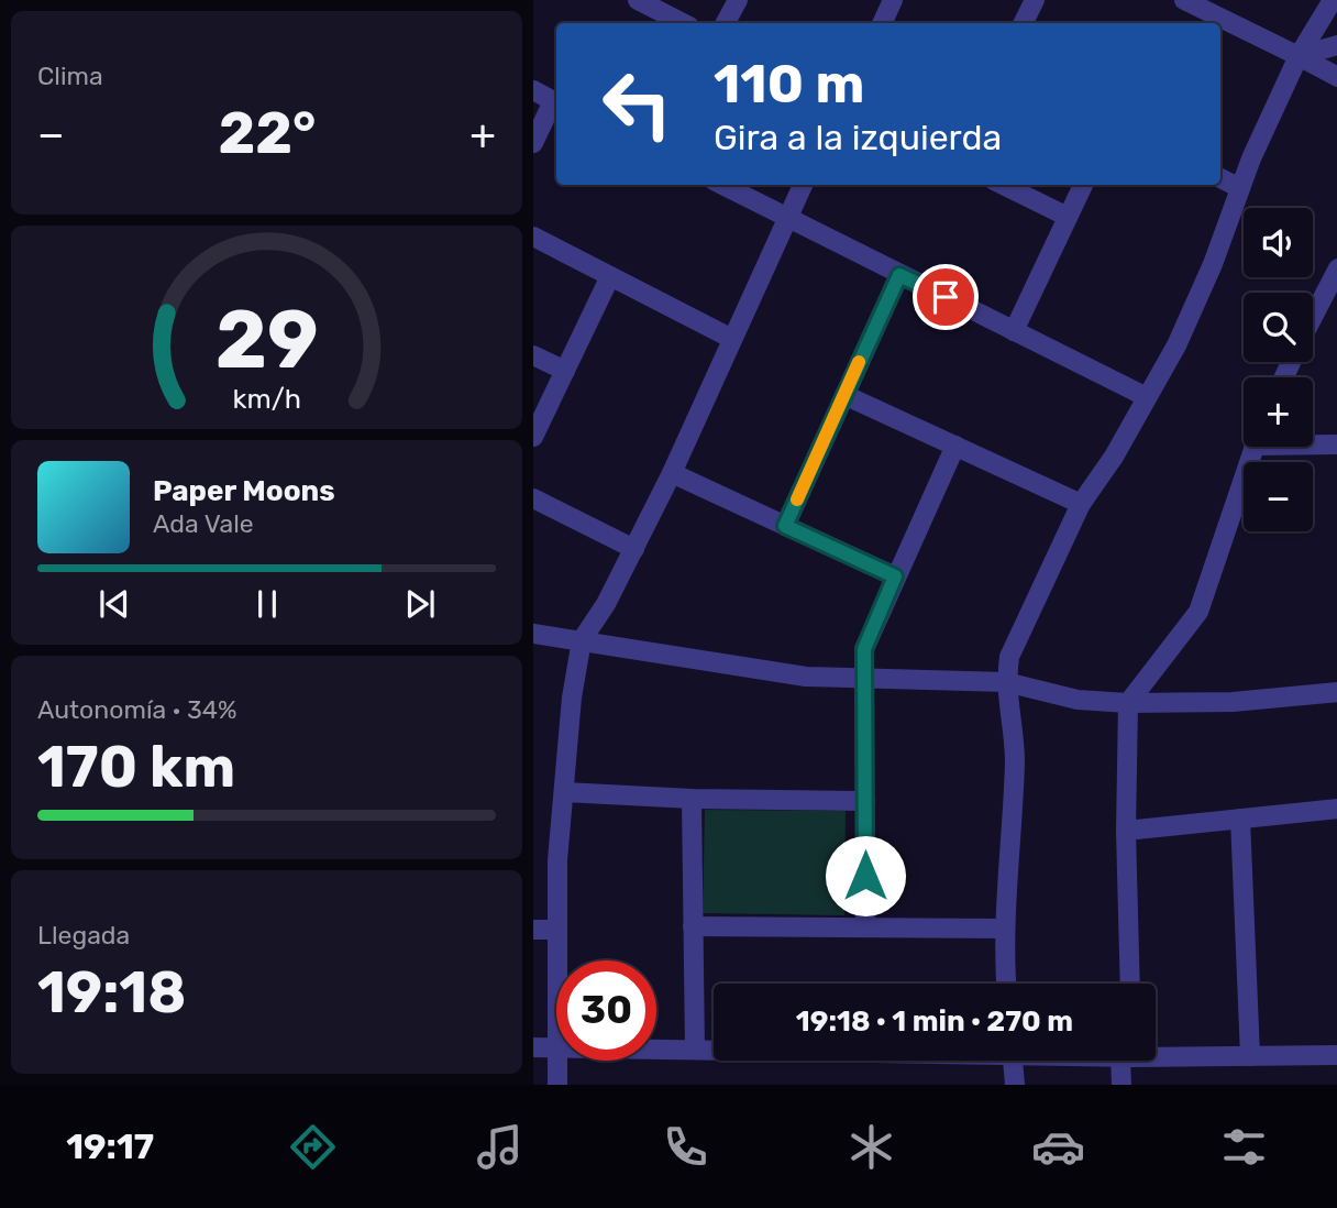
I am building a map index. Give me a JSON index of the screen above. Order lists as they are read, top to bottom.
{
  "page": {
    "tile": [
      "Clima",
      ["Autonomía · 34%", "170 km"],
      ["Llegada", "19:18"]
    ],
    "turn": ["110 m", "Gira a la izquierda"],
    "heat": ["−", "22°", "+"],
    "map_buttons": ["+", "−"],
    "song": ["Paper Moons", "Ada Vale"],
    "limit": "30",
    "trip": "19:18 · 1 min · 270 m",
    "tabs": "19:17",
    "gauge": ["29", "km/h"]
  }
}
